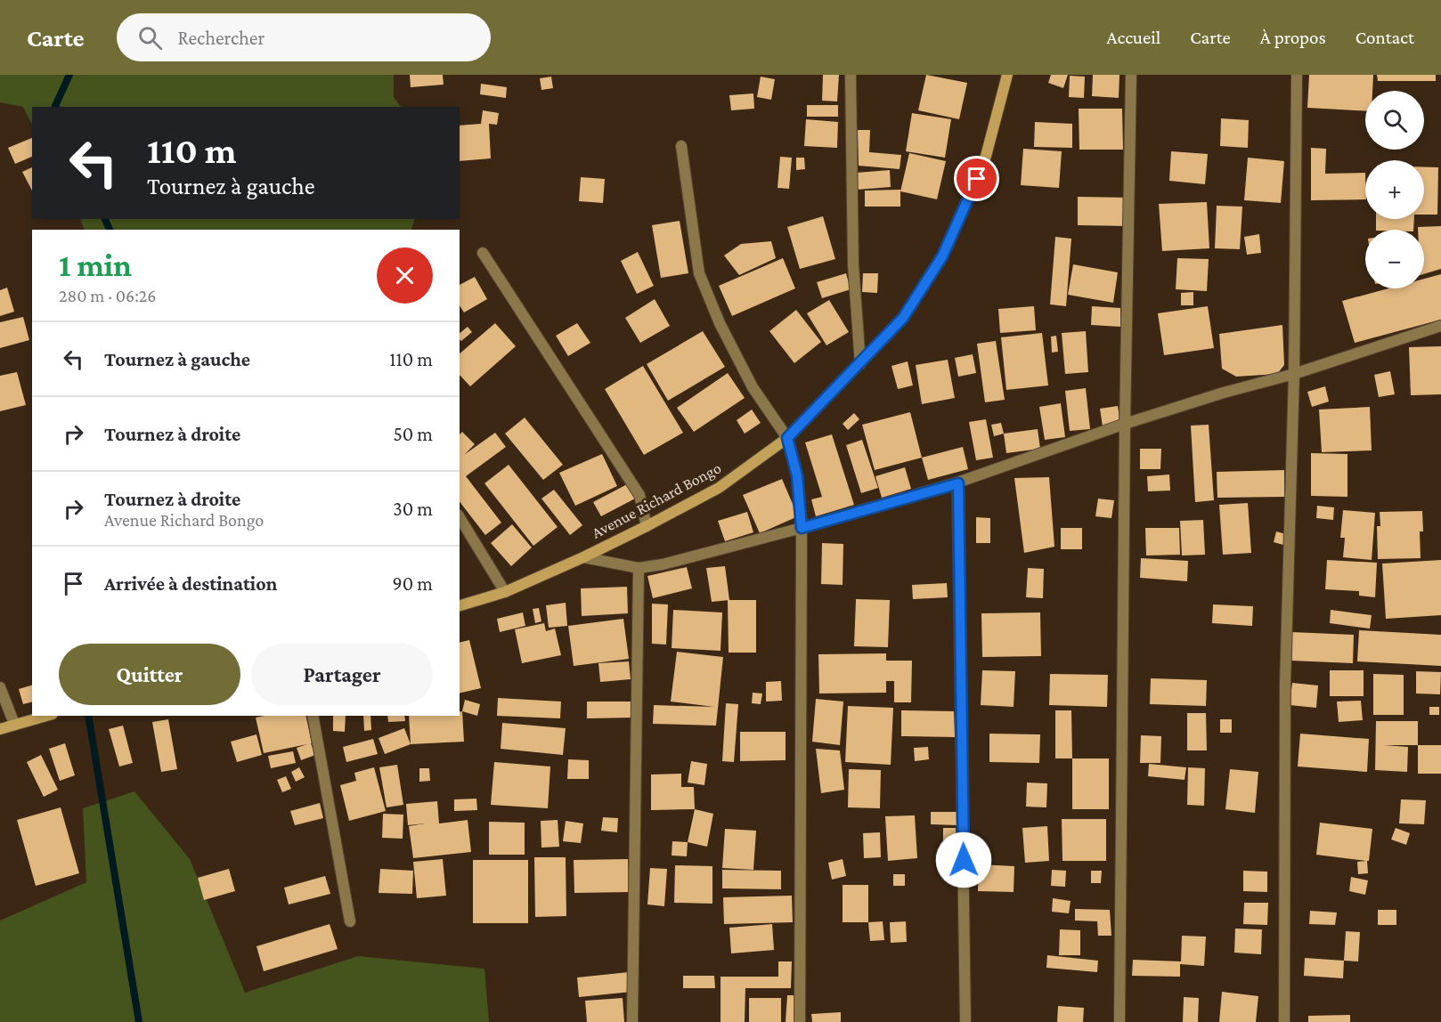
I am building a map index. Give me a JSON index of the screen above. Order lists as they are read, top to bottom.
{
  "streets": {
    "street": ["Avenue Richard Bongo"]
  },
  "page": {
    "header": "Carte",
    "search": "Rechercher",
    "nav": [
      "Accueil",
      "Carte",
      "À propos",
      "Contact"
    ],
    "map_buttons": ["+", "−"],
    "turn": ["110 m", "Tournez à gauche"],
    "heading": ["1 min", "280 m · 06:26"],
    "list": [
      {
        "name": "Tournez à gauche",
        "value": "110 m"
      },
      {
        "name": "Tournez à droite",
        "value": "50 m"
      },
      {
        "name": "Tournez à droite",
        "note": "Avenue Richard Bongo",
        "value": "30 m"
      },
      {
        "name": "Arrivée à destination",
        "value": "90 m"
      }
    ],
    "buttons": ["Quitter", "Partager"]
  }
}
